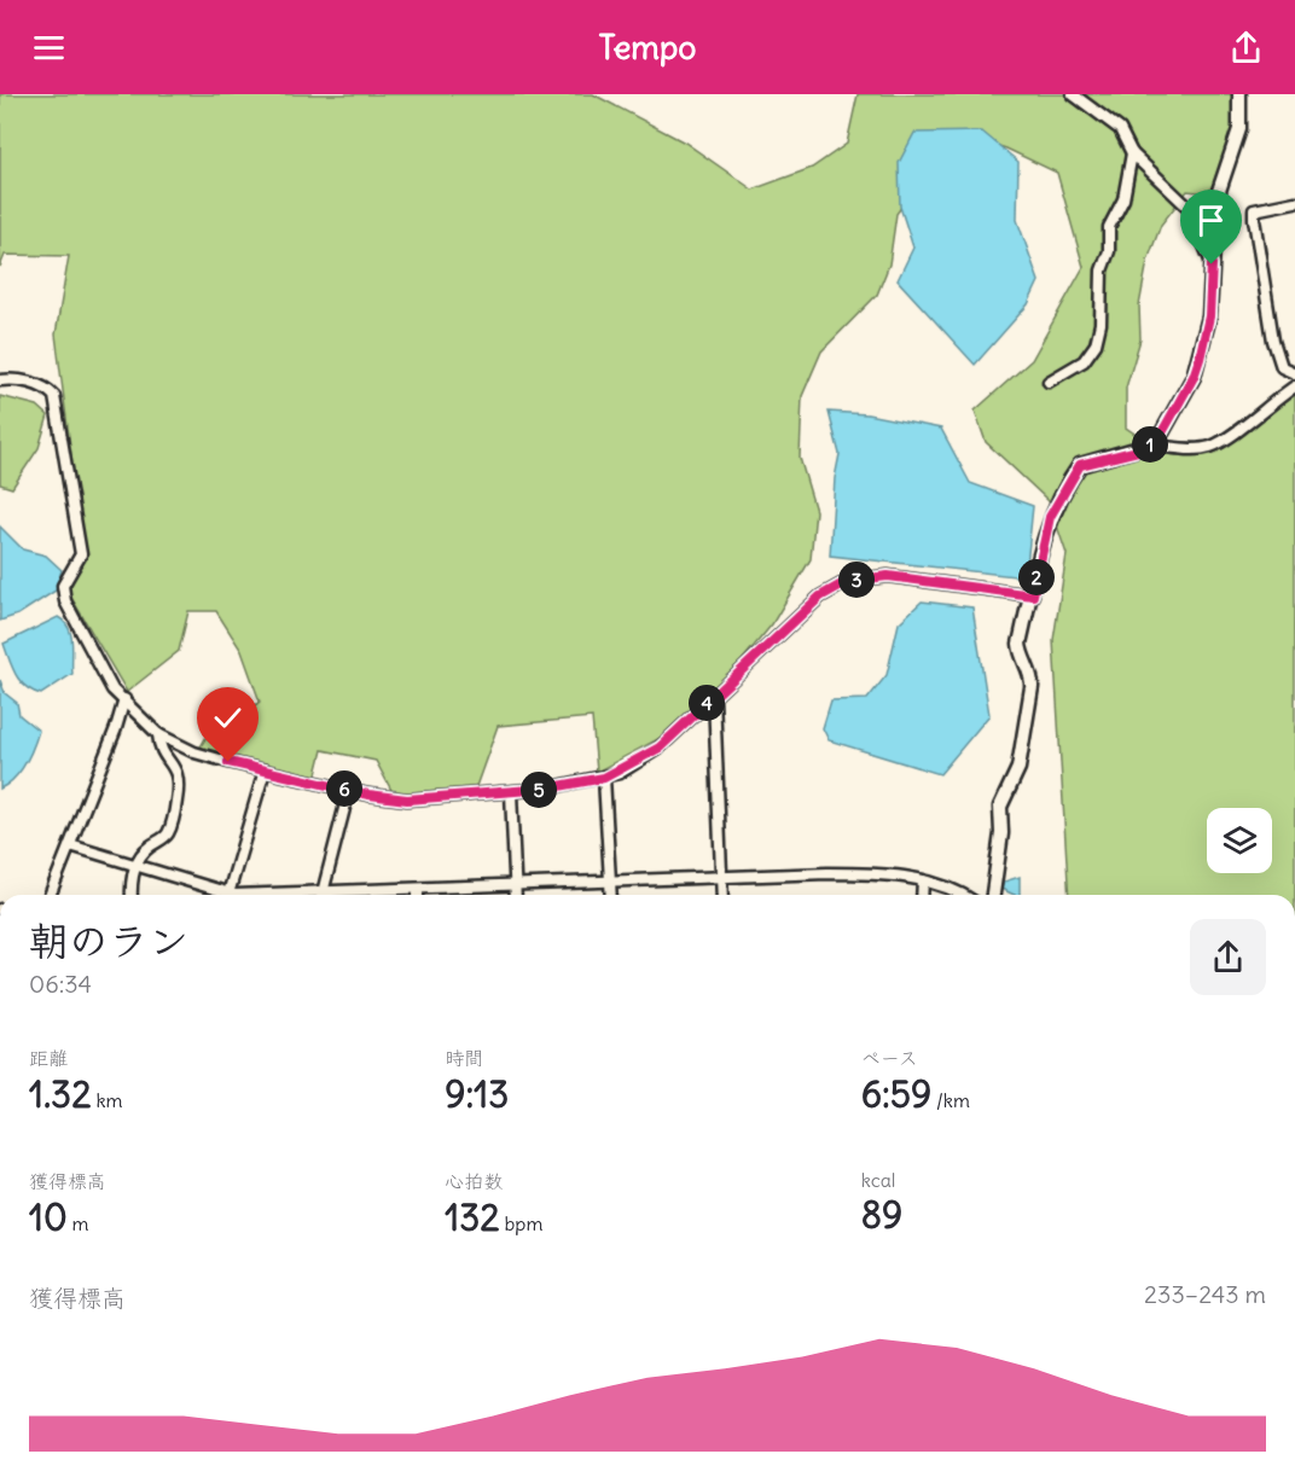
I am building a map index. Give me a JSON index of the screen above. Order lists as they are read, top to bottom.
{
  "page": {
    "header": "Tempo",
    "pins": [
      "1",
      "2",
      "3",
      "4",
      "6",
      "5"
    ],
    "heading": ["朝のラン", "06:34"],
    "stats": [
      ["距離", "1.32 km"],
      ["時間", "9:13"],
      ["ペース", "6:59 /km"],
      ["獲得標高", "10 m"],
      ["心拍数", "132 bpm"],
      ["kcal", "89"]
    ],
    "chart": ["獲得標高", "233–243 m"]
  }
}
